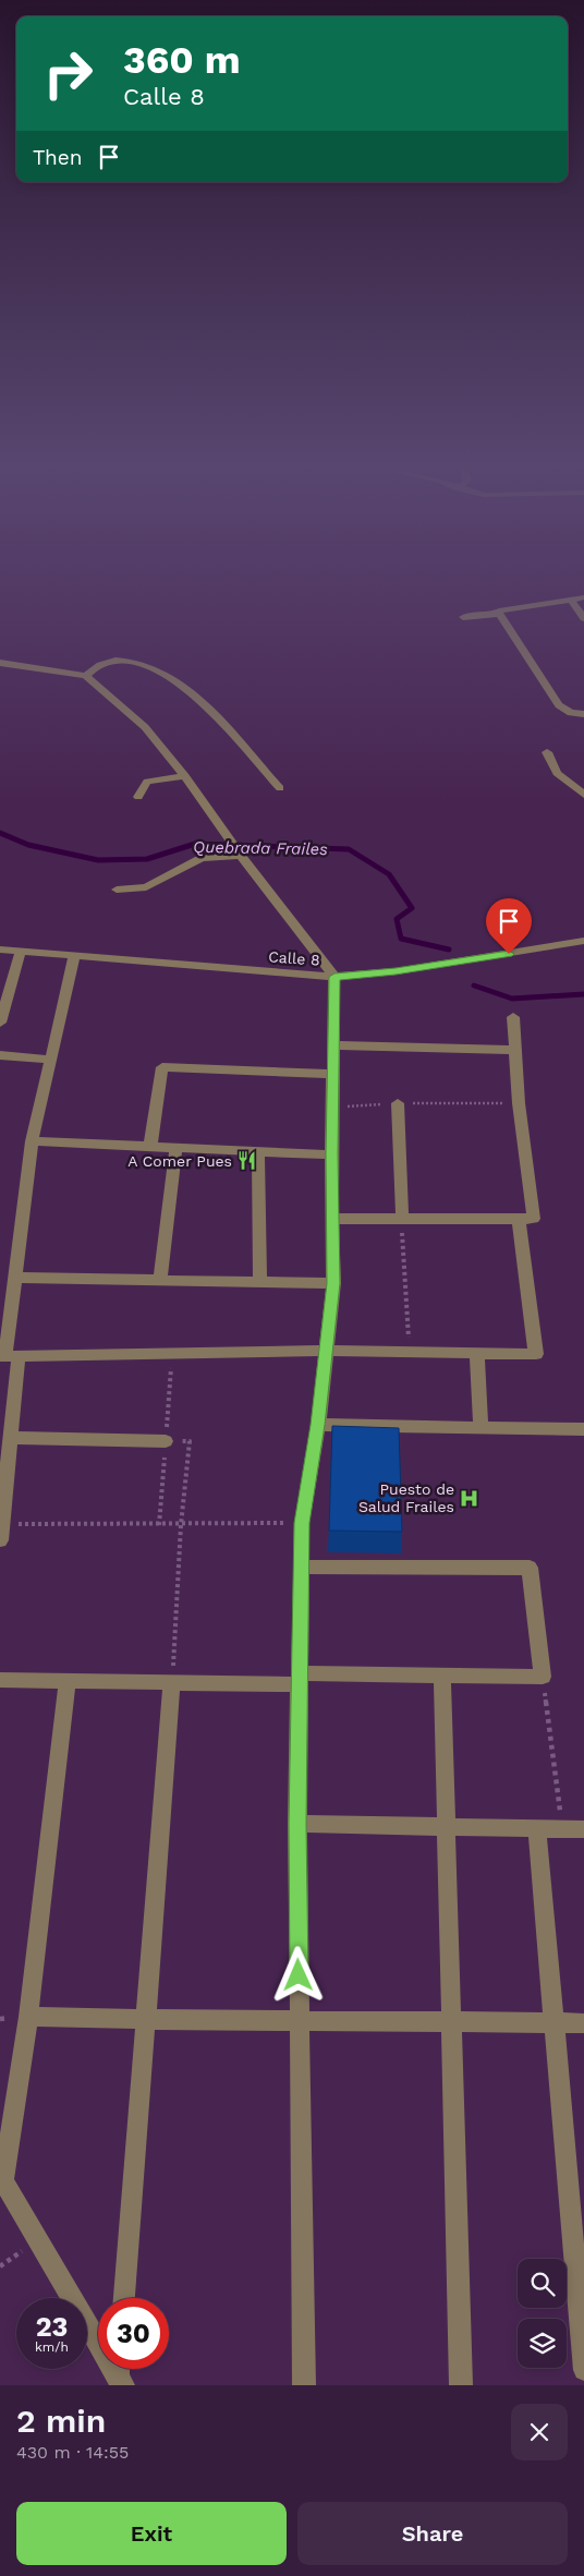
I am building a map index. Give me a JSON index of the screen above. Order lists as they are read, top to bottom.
{
  "streets": {
    "street": ["Calle 8"]
  },
  "water": ["Quebrada Frailes"],
  "places": {
    "restaurant": ["A Comer Pues"],
    "hospital": ["Puesto de Salud Frailes"]
  },
  "page": {
    "turn": ["360 m", "Calle 8"],
    "then": "Then",
    "speed": "23 km/h",
    "limit": "30",
    "heading": ["2 min", "430 m · 14:55"],
    "buttons": ["Exit", "Share"]
  }
}
